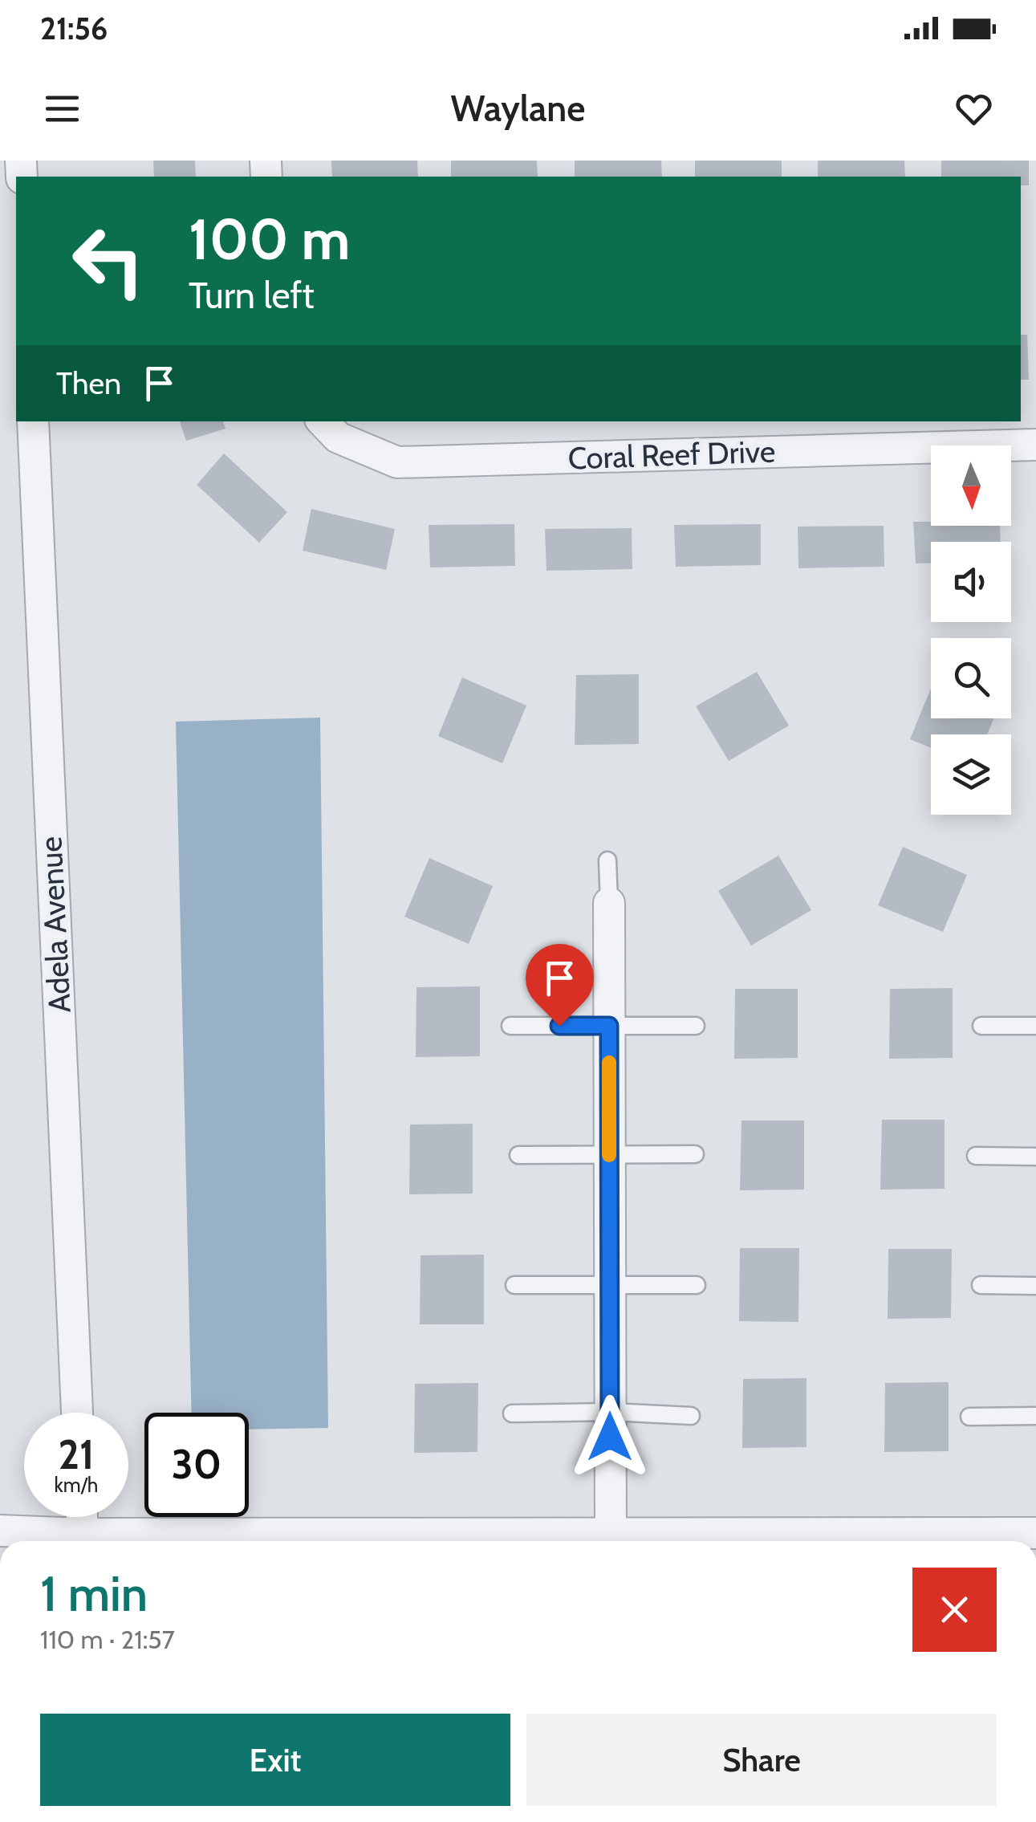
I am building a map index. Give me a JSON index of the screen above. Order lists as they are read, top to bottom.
{
  "streets": {
    "street": ["Coral Reef Drive", "Adela Avenue"]
  },
  "north": "bottom",
  "page": {
    "status": "21:56",
    "header": "Waylane",
    "turn": ["100 m", "Turn left"],
    "then": "Then",
    "speed": "21 km/h",
    "limit": "30",
    "heading": ["1 min", "110 m · 21:57"],
    "buttons": ["Exit", "Share"]
  }
}
